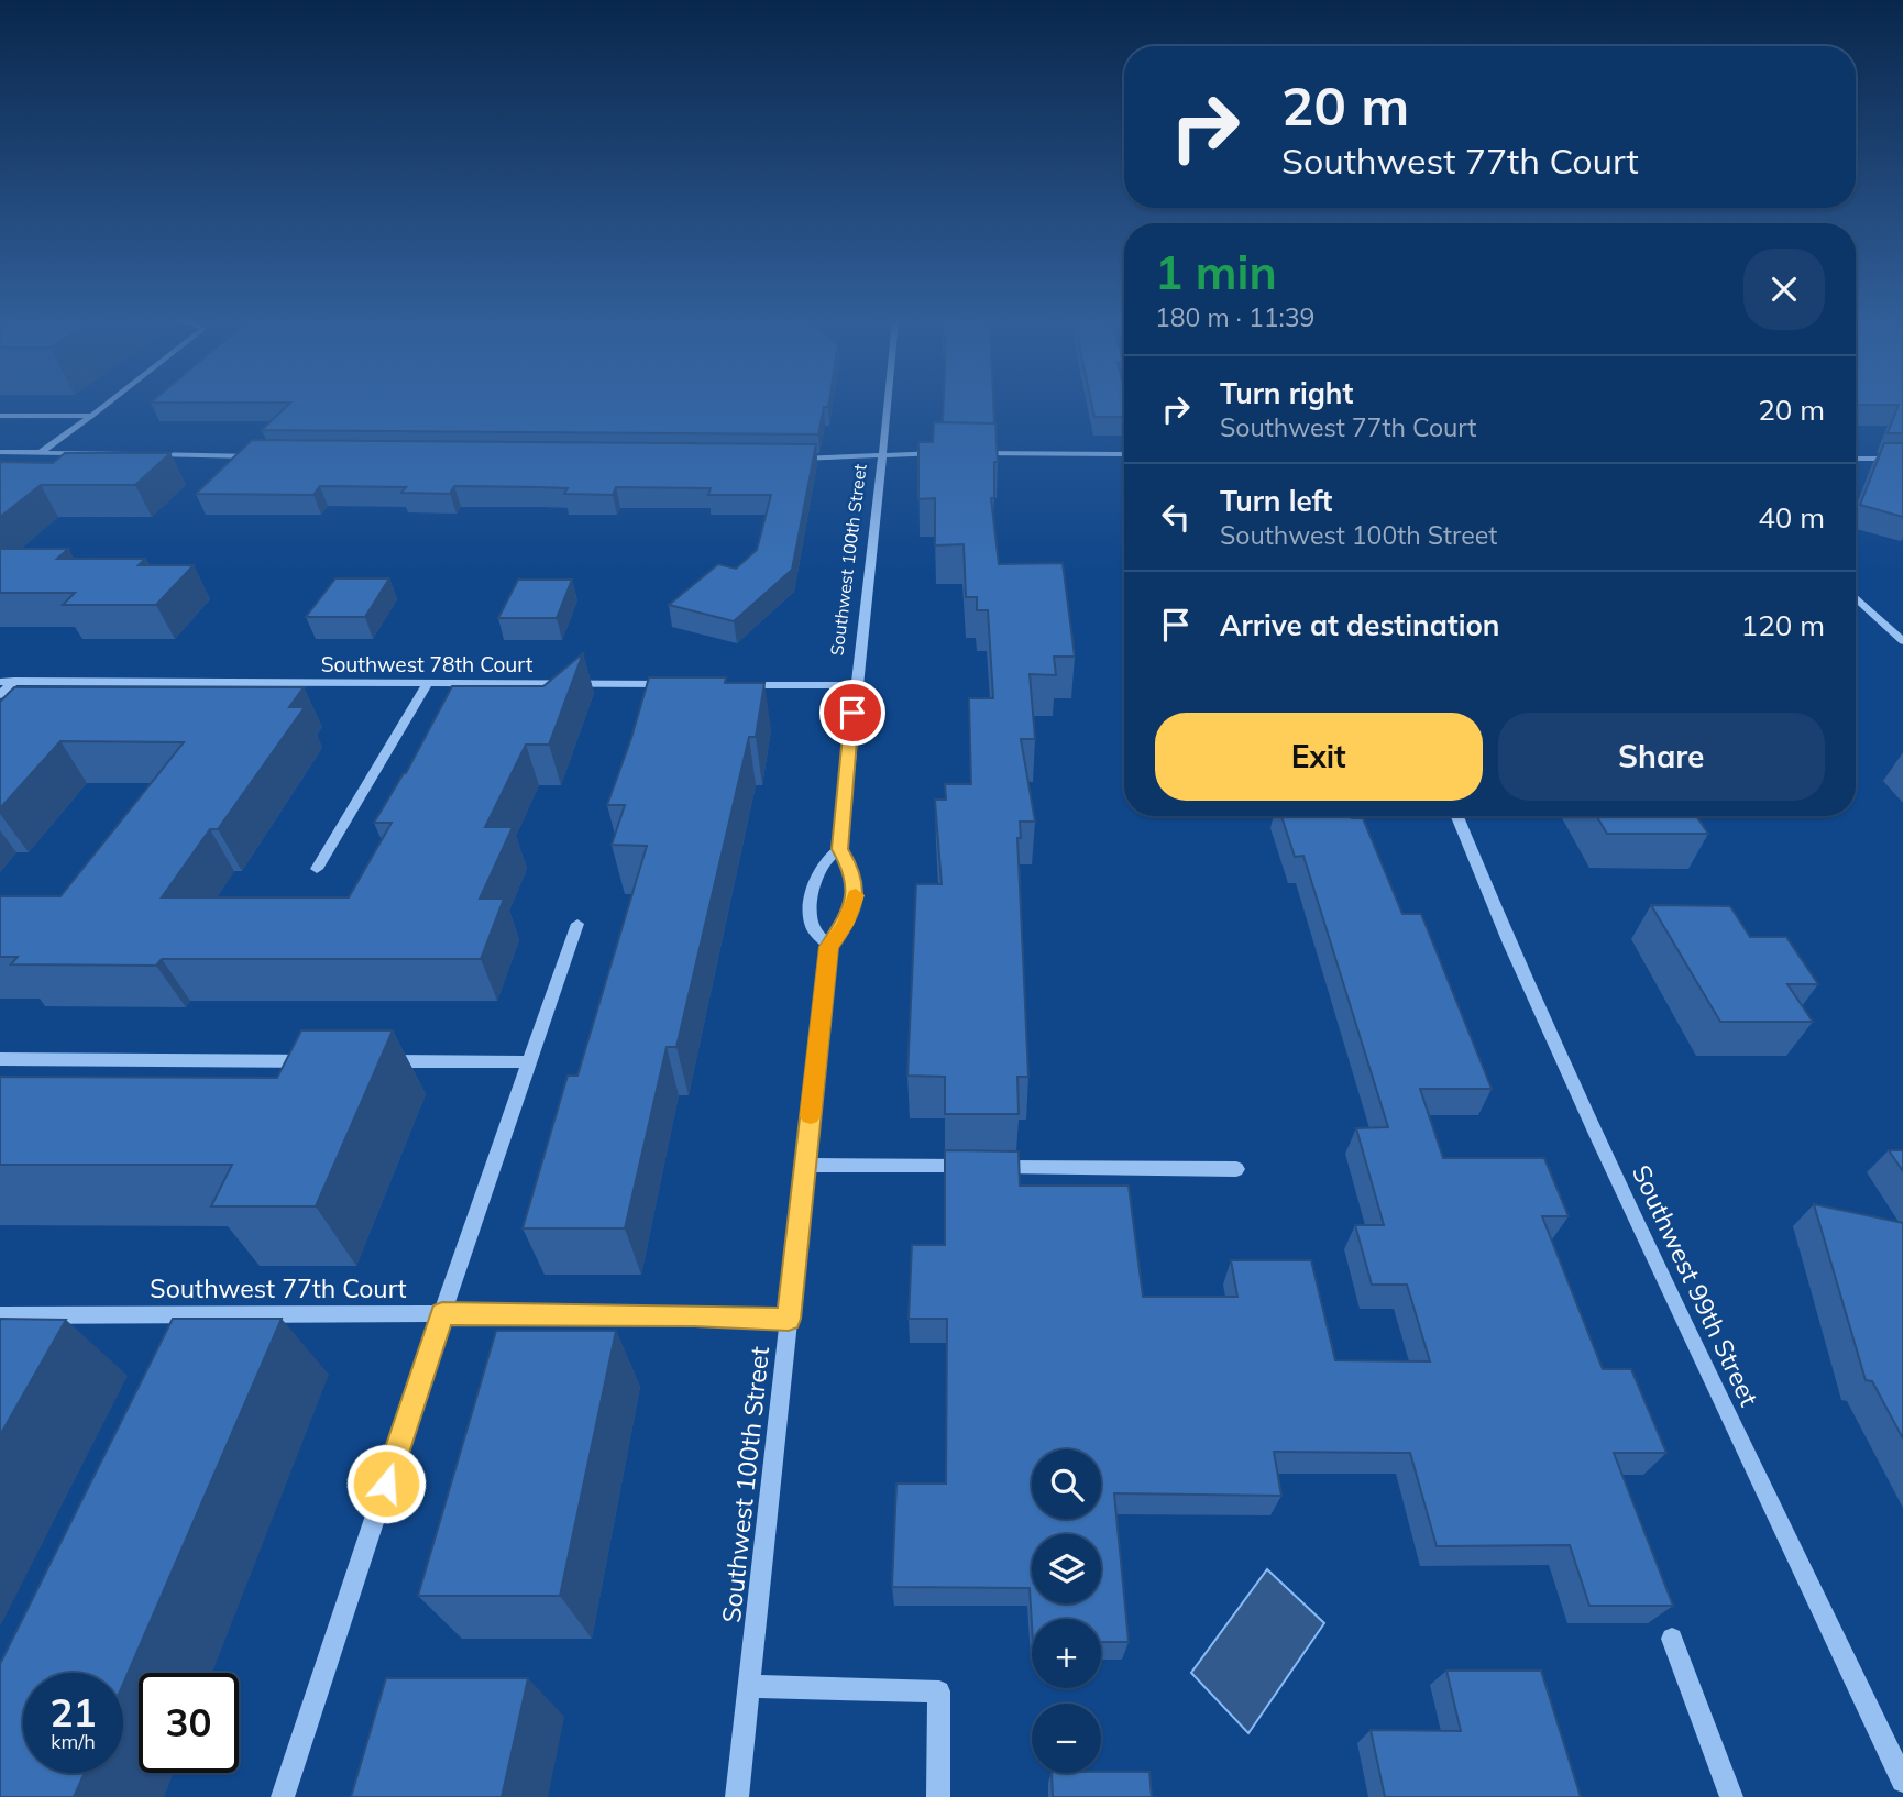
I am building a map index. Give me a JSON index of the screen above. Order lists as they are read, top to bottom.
{
  "streets": {
    "street": [
      "Southwest 100th Street",
      "Southwest 78th Court",
      "Southwest 99th Street",
      "Southwest 77th Court"
    ]
  },
  "crossings": [
    ["Southwest 100th Street", "Southwest 77th Court"]
  ],
  "page": {
    "turn": ["20 m", "Southwest 77th Court"],
    "heading": ["1 min", "180 m · 11:39"],
    "list": [
      {
        "name": "Turn right",
        "note": "Southwest 77th Court",
        "value": "20 m"
      },
      {
        "name": "Turn left",
        "note": "Southwest 100th Street",
        "value": "40 m"
      },
      {
        "name": "Arrive at destination",
        "value": "120 m"
      }
    ],
    "buttons": ["Exit", "Share"],
    "map_buttons": ["+", "−"],
    "speed": "21 km/h",
    "limit": "30"
  }
}
